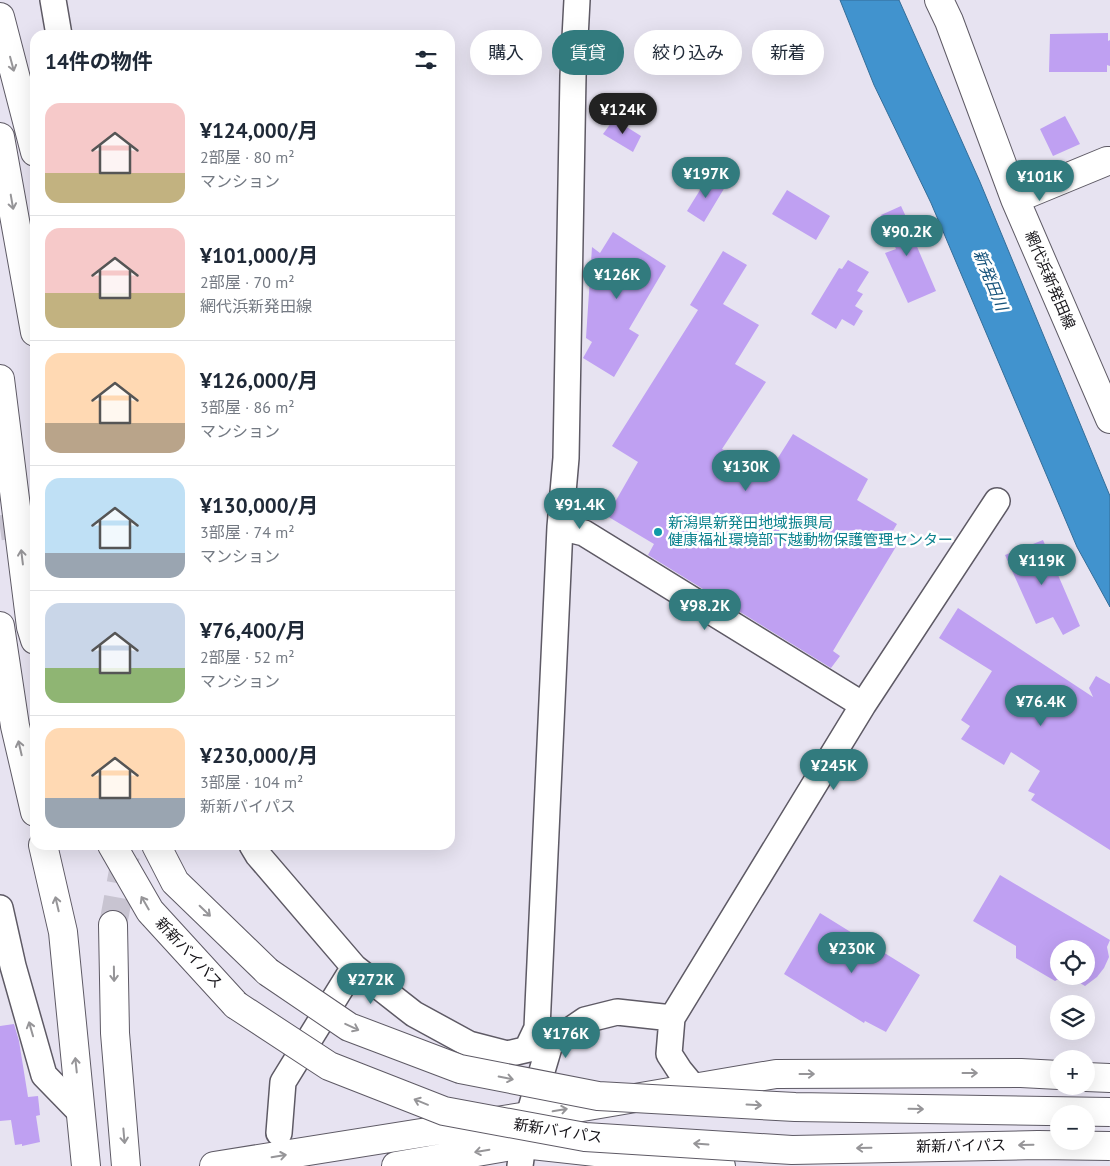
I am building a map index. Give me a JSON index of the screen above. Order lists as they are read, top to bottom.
{
  "streets": {
    "main road": ["網代浜新発田線", "新新バイパス"]
  },
  "water": ["新発田川"],
  "places": ["新潟県新発田地域振興局 健康福祉環境部下越動物保護管理センター"],
  "page": {
    "chip": [
      "購入",
      "賃貸",
      "絞り込み",
      "新着"
    ],
    "heading": "14件の物件",
    "list": [
      {
        "name": "¥124,000/月",
        "note": "2部屋 · 80 m² · マンション"
      },
      {
        "name": "¥101,000/月",
        "note": "2部屋 · 70 m² · 網代浜新発田線"
      },
      {
        "name": "¥126,000/月",
        "note": "3部屋 · 86 m² · マンション"
      },
      {
        "name": "¥130,000/月",
        "note": "3部屋 · 74 m² · マンション"
      },
      {
        "name": "¥76,400/月",
        "note": "2部屋 · 52 m² · マンション"
      },
      {
        "name": "¥230,000/月",
        "note": "3部屋 · 104 m² · 新新バイパス"
      }
    ],
    "price": [
      "¥124K",
      "¥197K",
      "¥101K",
      "¥90.2K",
      "¥126K",
      "¥130K",
      "¥91.4K",
      "¥119K",
      "¥98.2K",
      "¥76.4K",
      "¥245K",
      "¥230K",
      "¥272K",
      "¥176K"
    ],
    "map_buttons": ["+", "−"]
  }
}
